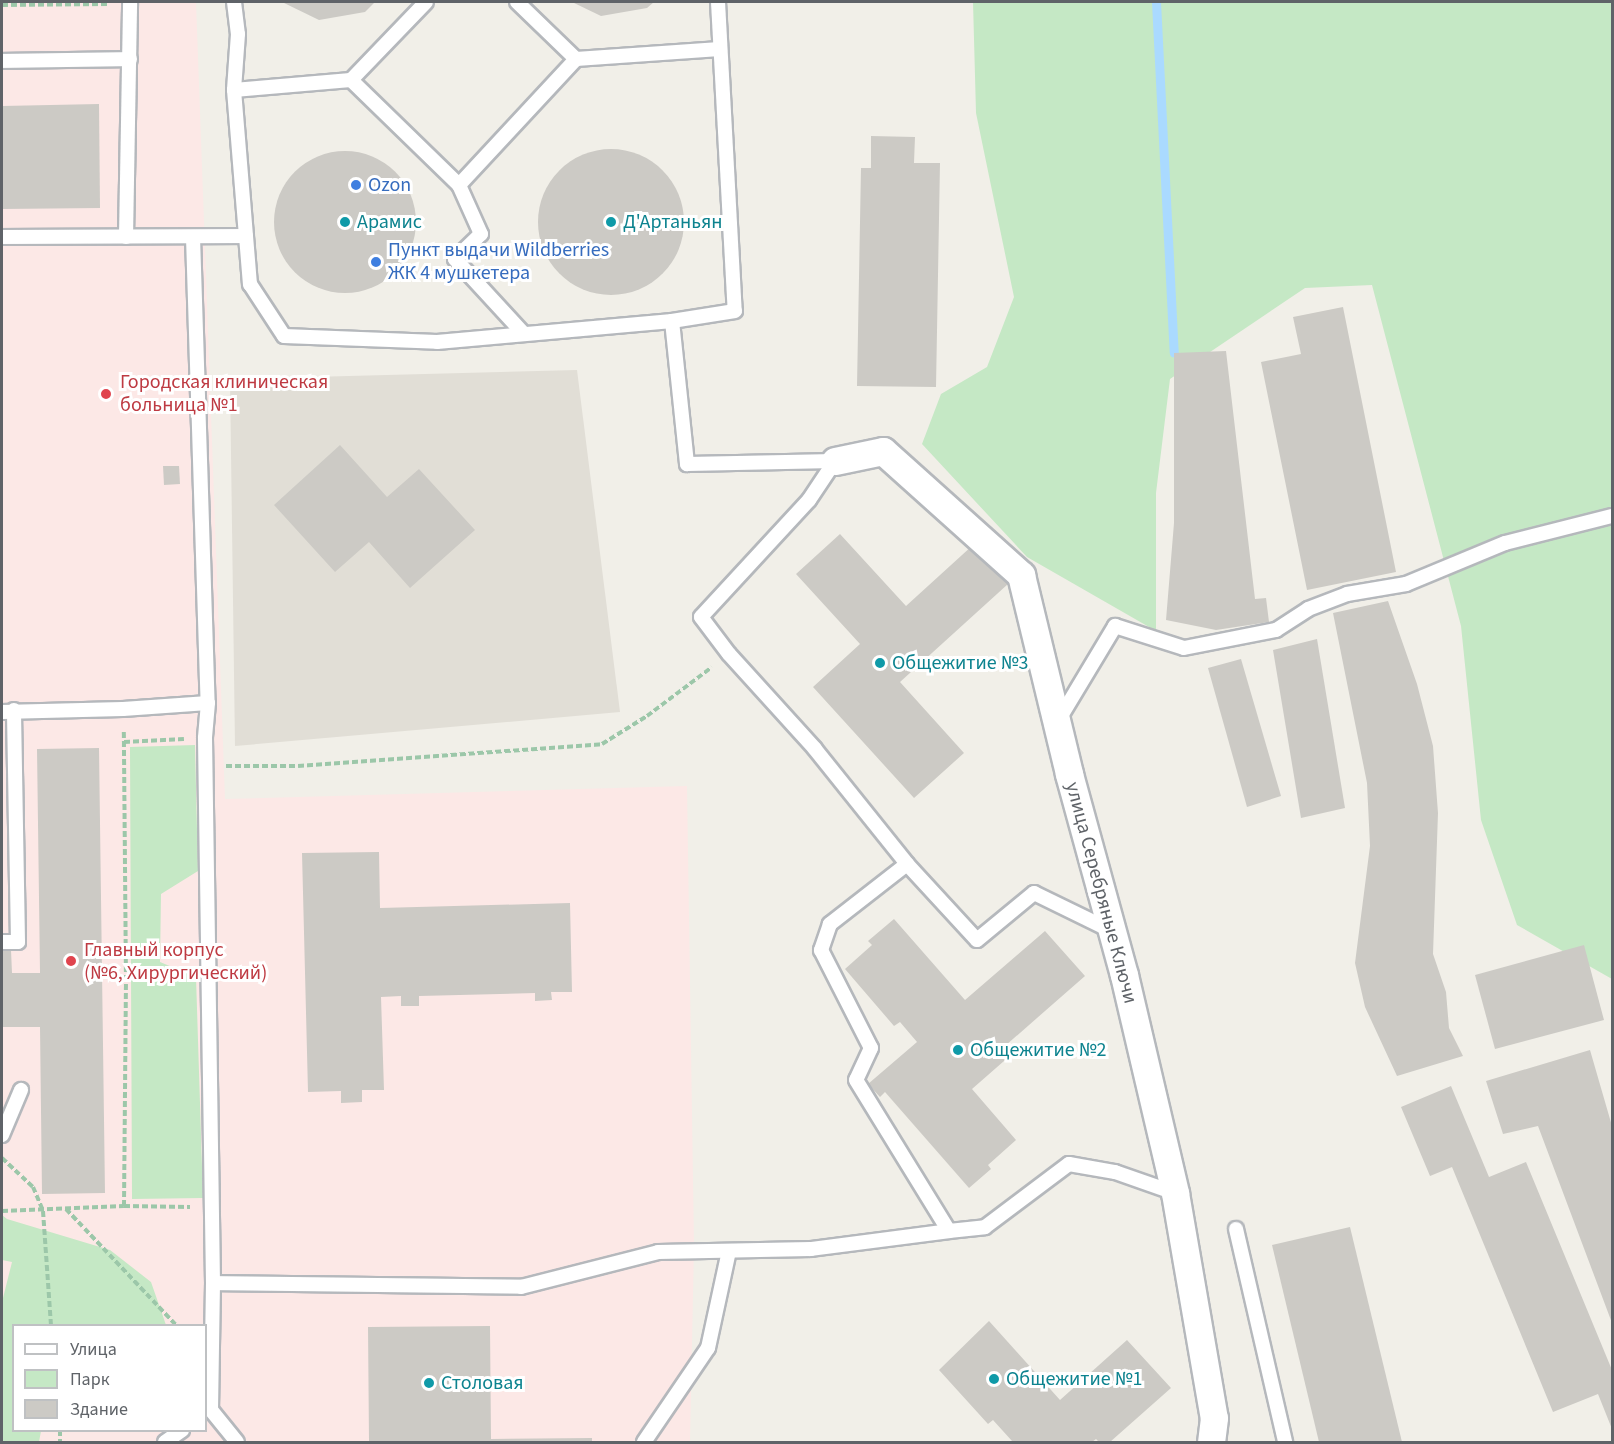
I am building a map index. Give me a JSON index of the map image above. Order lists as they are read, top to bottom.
{
  "streets": {
    "street": ["улица Серебряные Ключи"]
  },
  "places": [
    "Ozon",
    "Арамис",
    "Д'Артаньян",
    "Пункт выдачи Wildberries ЖК 4 мушкетера",
    "Городская клиническая больница №1",
    "Общежитие №3",
    "Главный корпус (№6, Хирургический)",
    "Общежитие №2",
    "Общежитие №1",
    "Столовая"
  ],
  "legend": ["Улица", "Парк", "Здание"]
}
